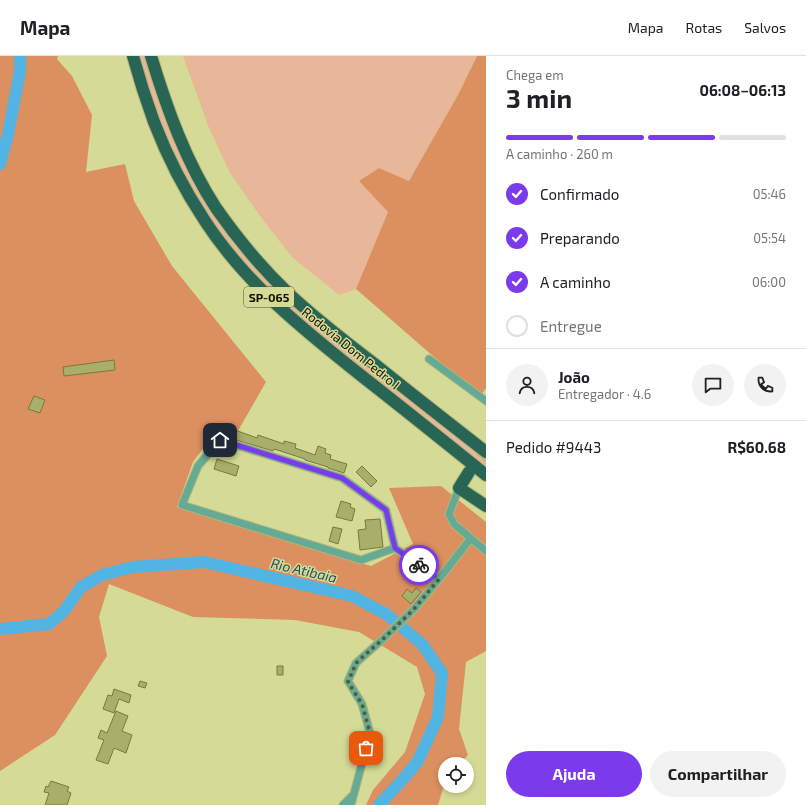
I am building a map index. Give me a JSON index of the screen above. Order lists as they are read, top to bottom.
{
  "streets": {
    "highway": ["SP-065", "Rodovia Dom Pedro I"]
  },
  "water": ["Rio Atibaia"],
  "page": {
    "header": "Mapa",
    "nav": ["Mapa", "Rotas", "Salvos"],
    "heading": ["3 min", "Chega em", "06:08–06:13"],
    "panel": [
      "João",
      "Entregador · 4.6",
      "Pedido #9443",
      "R$60.68"
    ],
    "bar": "A caminho · 260 m",
    "list": [
      ["Confirmado", "05:46"],
      ["Preparando", "05:54"],
      ["A caminho", "06:00"],
      "Entregue"
    ],
    "buttons": ["Ajuda", "Compartilhar"]
  }
}
